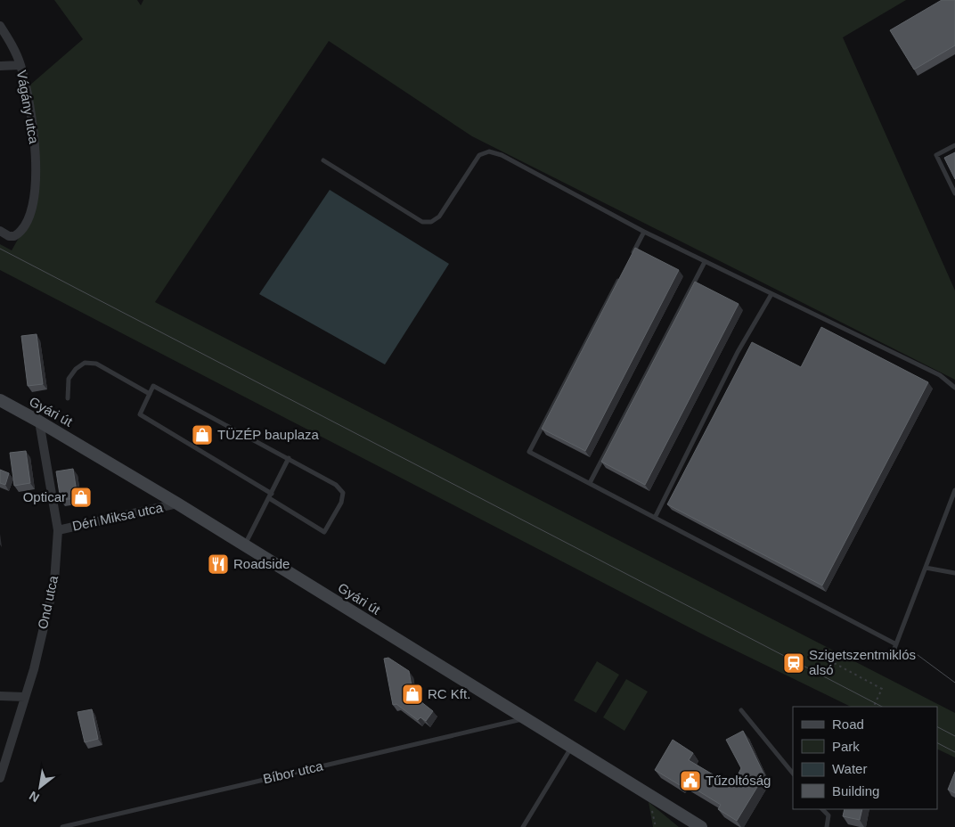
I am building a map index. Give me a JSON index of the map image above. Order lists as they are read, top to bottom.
{
  "streets": {
    "street": [
      "Vágány utca",
      "Gyári út",
      "Déri Miksa utca",
      "Ond utca"
    ],
    "lane": ["Bíbor utca"]
  },
  "crossings": [
    ["Gyári út", "Déri Miksa utca"],
    ["Gyári út", "Ond utca"],
    ["Gyári út", "Bíbor utca"],
    ["Déri Miksa utca", "Ond utca"]
  ],
  "places": {
    "shop": ["TÜZÉP bauplaza", "Opticar", "RC Kft."],
    "restaurant": ["Roadside"],
    "station": ["Szigetszentmiklós alsó"],
    "public building": ["Tűzoltóság"]
  },
  "legend": [
    "Road",
    "Park",
    "Water",
    "Building"
  ],
  "north": "bottom left"
}
